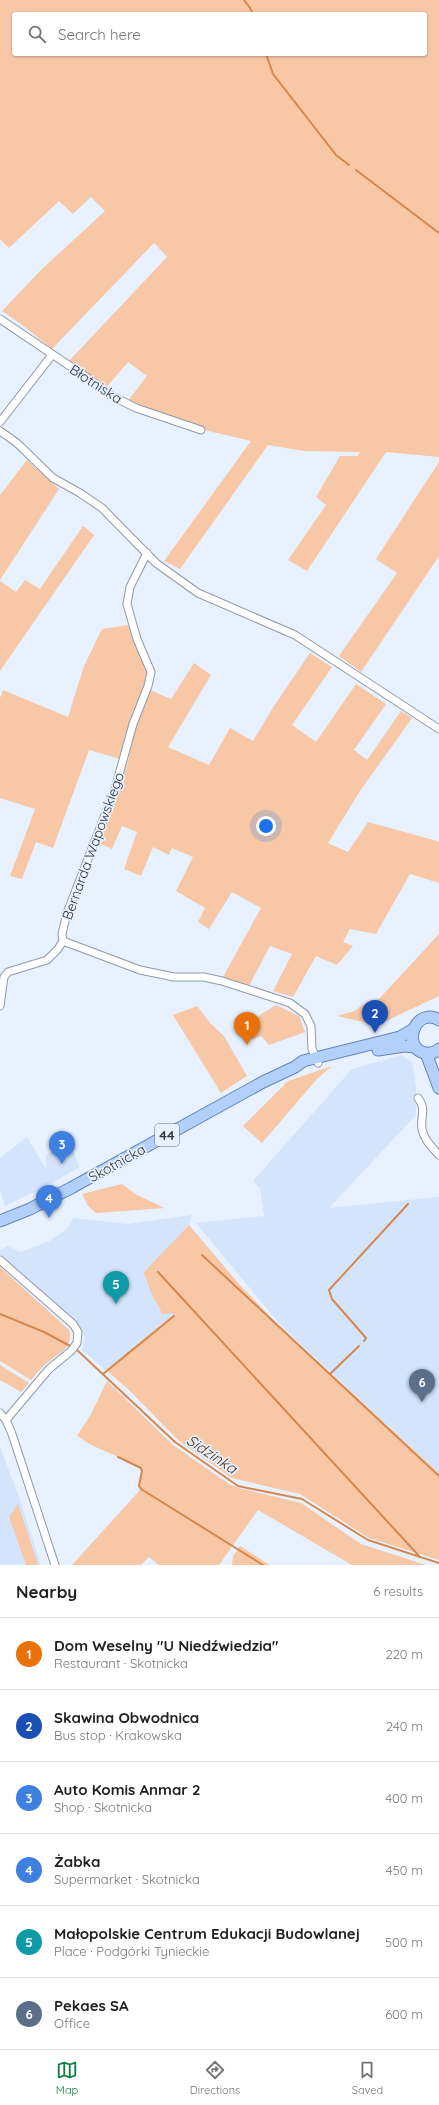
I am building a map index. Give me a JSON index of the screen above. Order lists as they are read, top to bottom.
{
  "streets": {
    "main road": ["44", "Skotnicka"],
    "street": ["Błotniska", "Bernarda Wapowskiego"]
  },
  "crossings": [
    ["44", "Skotnicka"]
  ],
  "water": ["Sidzinka"],
  "page": {
    "search": "Search here",
    "pins": [
      "2",
      "1",
      "3",
      "4",
      "5",
      "6"
    ],
    "heading": ["Nearby", "6 results"],
    "list": [
      {
        "mark": "1",
        "name": "Dom Weselny \"U Niedźwiedzia\"",
        "note": "Restaurant · Skotnicka",
        "value": "220 m"
      },
      {
        "mark": "2",
        "name": "Skawina Obwodnica",
        "note": "Bus stop · Krakowska",
        "value": "240 m"
      },
      {
        "mark": "3",
        "name": "Auto Komis Anmar 2",
        "note": "Shop · Skotnicka",
        "value": "400 m"
      },
      {
        "mark": "4",
        "name": "Żabka",
        "note": "Supermarket · Skotnicka",
        "value": "450 m"
      },
      {
        "mark": "5",
        "name": "Małopolskie Centrum Edukacji Budowlanej",
        "note": "Place · Podgórki Tynieckie",
        "value": "500 m"
      },
      {
        "mark": "6",
        "name": "Pekaes SA",
        "note": "Office",
        "value": "600 m"
      }
    ],
    "nav": ["Map", "Directions", "Saved"]
  }
}
